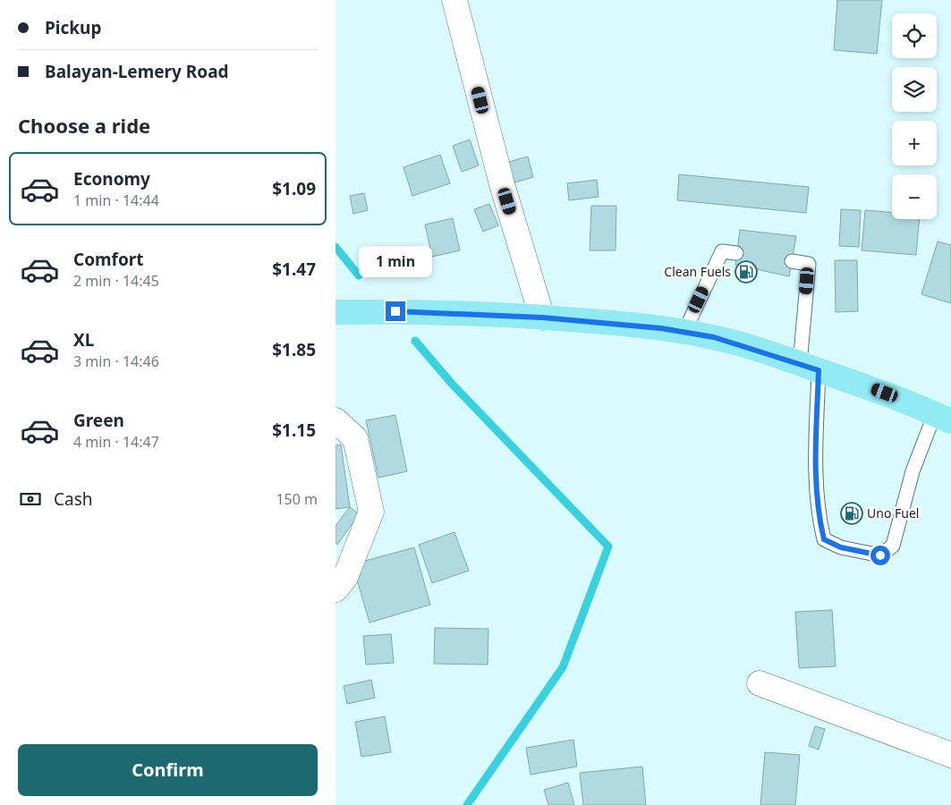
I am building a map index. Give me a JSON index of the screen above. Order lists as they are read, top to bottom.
{
  "places": {
    "fuel station": ["Clean Fuels", "Uno Fuel"]
  },
  "page": {
    "banner": ["Pickup", "Balayan-Lemery Road"],
    "map_buttons": ["+", "−"],
    "heading": "Choose a ride",
    "list": [
      {
        "name": "Economy",
        "note": "1 min · 14:44",
        "value": "$1.09"
      },
      {
        "name": "Comfort",
        "note": "2 min · 14:45",
        "value": "$1.47"
      },
      {
        "name": "XL",
        "note": "3 min · 14:46",
        "value": "$1.85"
      },
      {
        "name": "Green",
        "note": "4 min · 14:47",
        "value": "$1.15"
      }
    ],
    "bubble": "1 min",
    "pay": ["Cash", "150 m"],
    "buttons": "Confirm"
  }
}
